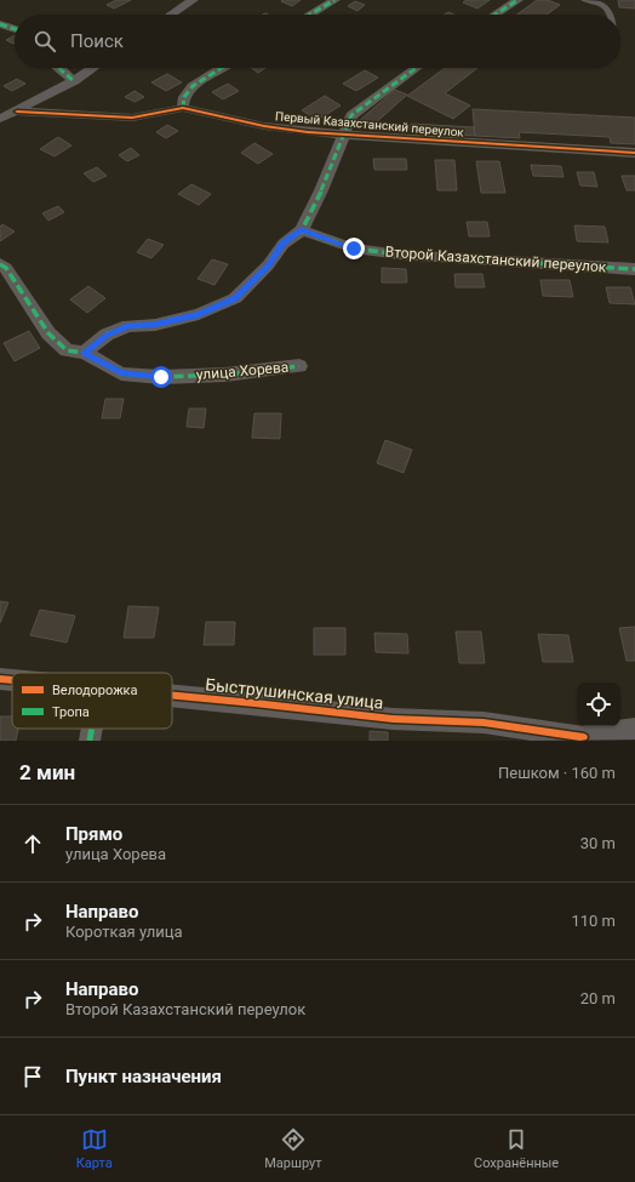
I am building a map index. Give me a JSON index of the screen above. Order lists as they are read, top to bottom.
{
  "streets": {
    "street": [
      "Первый Казахстанский переулок",
      "Второй Казахстанский переулок",
      "улица Хорева",
      "Быструшинская улица"
    ]
  },
  "legend": ["Велодорожка", "Тропа"],
  "page": {
    "search": "Поиск",
    "heading": ["2 мин", "Пешком · 160 m"],
    "list": [
      ["Прямо", "улица Хорева", "30 m"],
      ["Направо", "Короткая улица", "110 m"],
      ["Направо", "Второй Казахстанский переулок", "20 m"],
      "Пункт назначения"
    ],
    "nav": ["Карта", "Маршрут", "Сохранённые"]
  }
}
